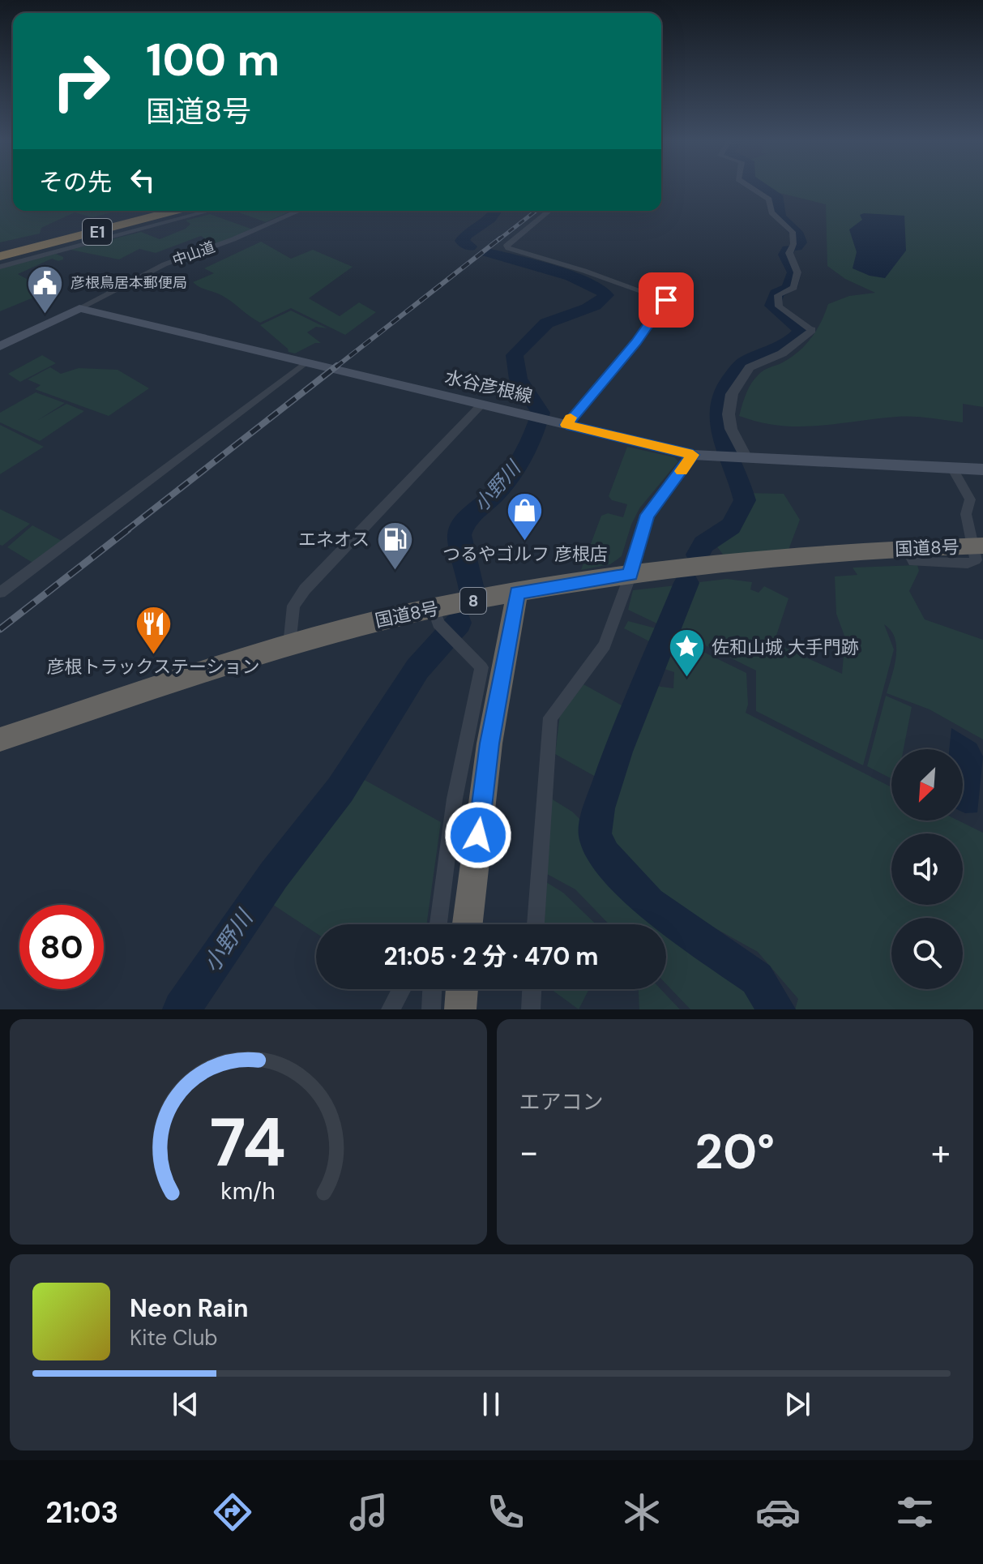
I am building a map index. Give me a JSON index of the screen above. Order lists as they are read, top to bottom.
{
  "streets": {
    "highway": ["E1", "国道8号", "8"],
    "main road": ["水谷彦根線"],
    "street": ["中山道"]
  },
  "crossings": [
    ["中山道", "水谷彦根線"],
    ["国道8号", "8"]
  ],
  "water": ["小野川"],
  "places": {
    "public building": ["彦根鳥居本郵便局"],
    "shop": ["つるやゴルフ 彦根店"],
    "fuel station": ["エネオス"],
    "restaurant": ["彦根トラックステーション"],
    "place": ["佐和山城 大手門跡"]
  },
  "north": "bottom left",
  "page": {
    "turn": ["100 m", "国道8号"],
    "then": "その先",
    "limit": "80",
    "trip": "21:05 · 2 分 · 470 m",
    "tile": "エアコン",
    "heat": ["−", "20°", "+"],
    "song": ["Neon Rain", "Kite Club"],
    "tabs": "21:03",
    "gauge": ["74", "km/h"]
  }
}
